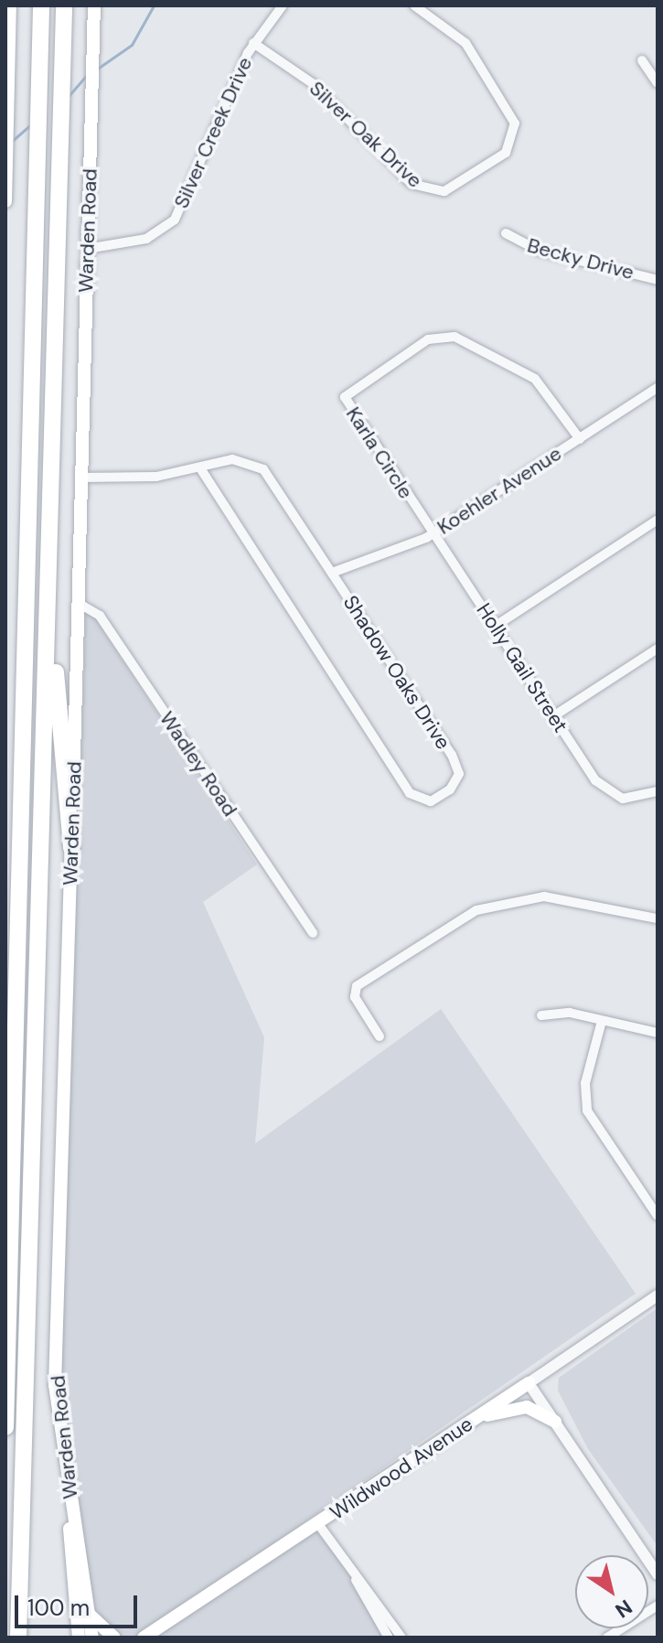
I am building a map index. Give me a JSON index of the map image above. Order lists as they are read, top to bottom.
{
  "streets": {
    "main road": ["Warden Road", "Wildwood Avenue"],
    "street": [
      "Silver Creek Drive",
      "Silver Oak Drive",
      "Becky Drive",
      "Karla Circle",
      "Koehler Avenue",
      "Holly Gail Street",
      "Shadow Oaks Drive",
      "Wadley Road"
    ]
  },
  "crossings": [
    ["Silver Creek Drive", "Silver Oak Drive"],
    ["Silver Creek Drive", "Warden Road"],
    ["Warden Road", "Shadow Oaks Drive"],
    ["Warden Road", "Wadley Road"],
    ["Karla Circle", "Koehler Avenue"],
    ["Karla Circle", "Holly Gail Street"],
    ["Koehler Avenue", "Holly Gail Street"],
    ["Koehler Avenue", "Shadow Oaks Drive"]
  ],
  "scale_bar": "100 m",
  "north": "bottom right"
}
